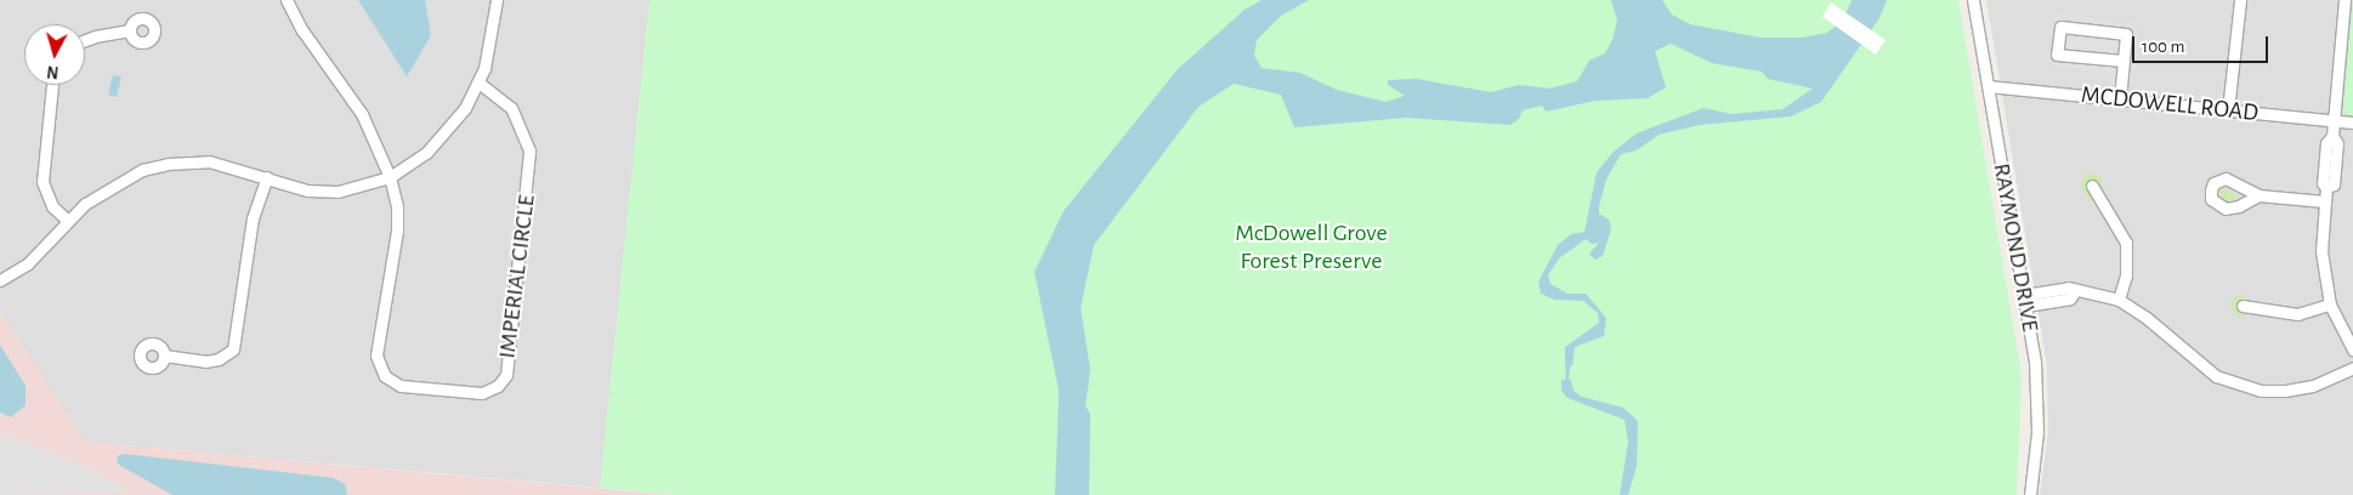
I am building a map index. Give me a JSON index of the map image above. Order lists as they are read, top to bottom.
{
  "streets": {
    "street": ["MCDOWELL ROAD", "RAYMOND DRIVE", "IMPERIAL CIRCLE"]
  },
  "crossings": [
    ["MCDOWELL ROAD", "RAYMOND DRIVE"]
  ],
  "parks": ["McDowell Grove Forest Preserve"],
  "scale_bar": "100 m",
  "north": "bottom"
}
